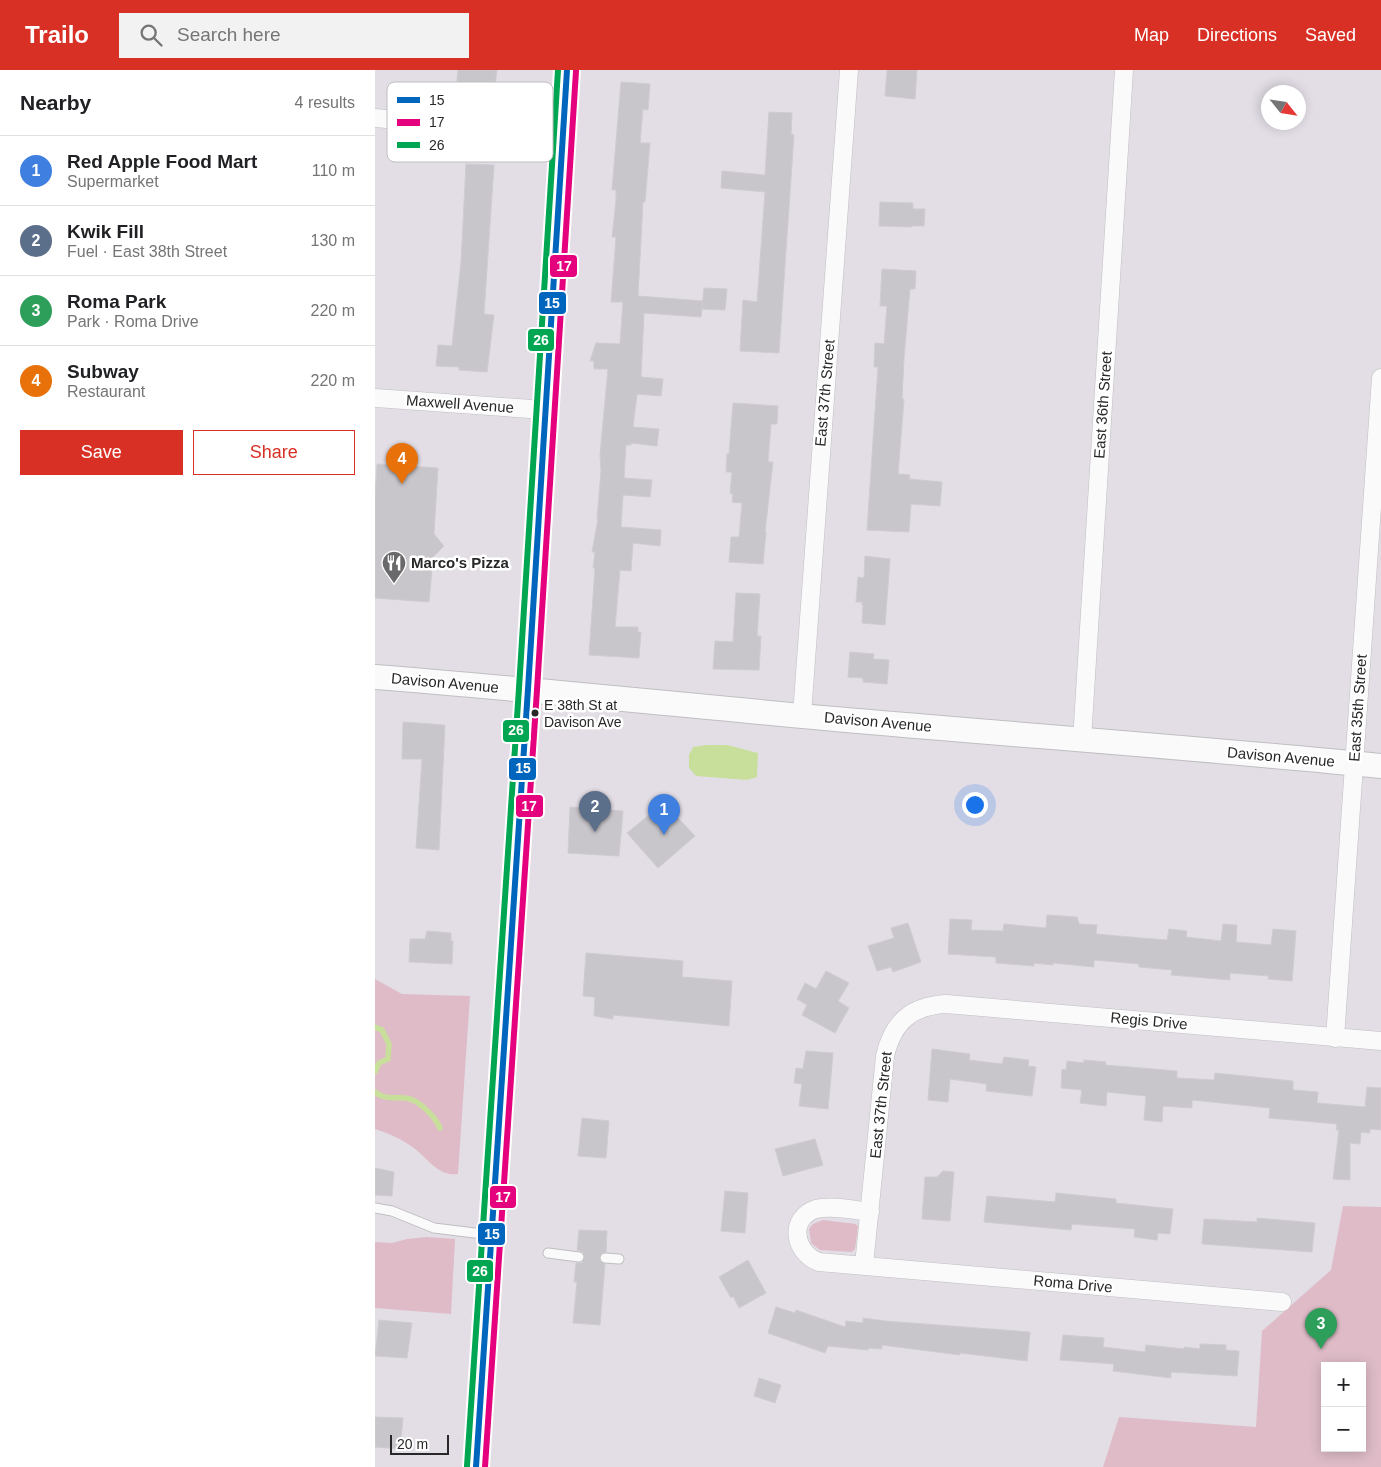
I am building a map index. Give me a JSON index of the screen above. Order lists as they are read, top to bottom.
{
  "streets": {
    "main road": ["Davison Avenue"],
    "street": [
      "East 37th Street",
      "Maxwell Avenue",
      "East 36th Street",
      "East 35th Street",
      "Regis Drive",
      "Roma Drive"
    ]
  },
  "crossings": [
    ["East 37th Street", "Davison Avenue"],
    ["East 37th Street", "Regis Drive"],
    ["East 37th Street", "Roma Drive"],
    ["East 36th Street", "Davison Avenue"],
    ["Davison Avenue", "East 35th Street"],
    ["East 35th Street", "Regis Drive"]
  ],
  "places": {
    "restaurant": ["Marco's Pizza"],
    "other": ["E 38th St at Davison Ave"]
  },
  "lines": ["transit line 15", "transit line 26", "transit line 17"],
  "legend": ["15", "17", "26"],
  "scale_bar": "20 m",
  "north": "bottom right",
  "page": {
    "header": "Trailo",
    "search": "Search here",
    "nav": ["Map", "Directions", "Saved"],
    "heading": ["Nearby", "4 results"],
    "list": [
      {
        "mark": "1",
        "name": "Red Apple Food Mart",
        "note": "Supermarket",
        "value": "110 m"
      },
      {
        "mark": "2",
        "name": "Kwik Fill",
        "note": "Fuel · East 38th Street",
        "value": "130 m"
      },
      {
        "mark": "3",
        "name": "Roma Park",
        "note": "Park · Roma Drive",
        "value": "220 m"
      },
      {
        "mark": "4",
        "name": "Subway",
        "note": "Restaurant",
        "value": "220 m"
      }
    ],
    "buttons": ["Save", "Share"],
    "pins": [
      "4",
      "2",
      "1",
      "3"
    ],
    "map_buttons": ["+", "−"],
    "scale": "20 m"
  }
}
